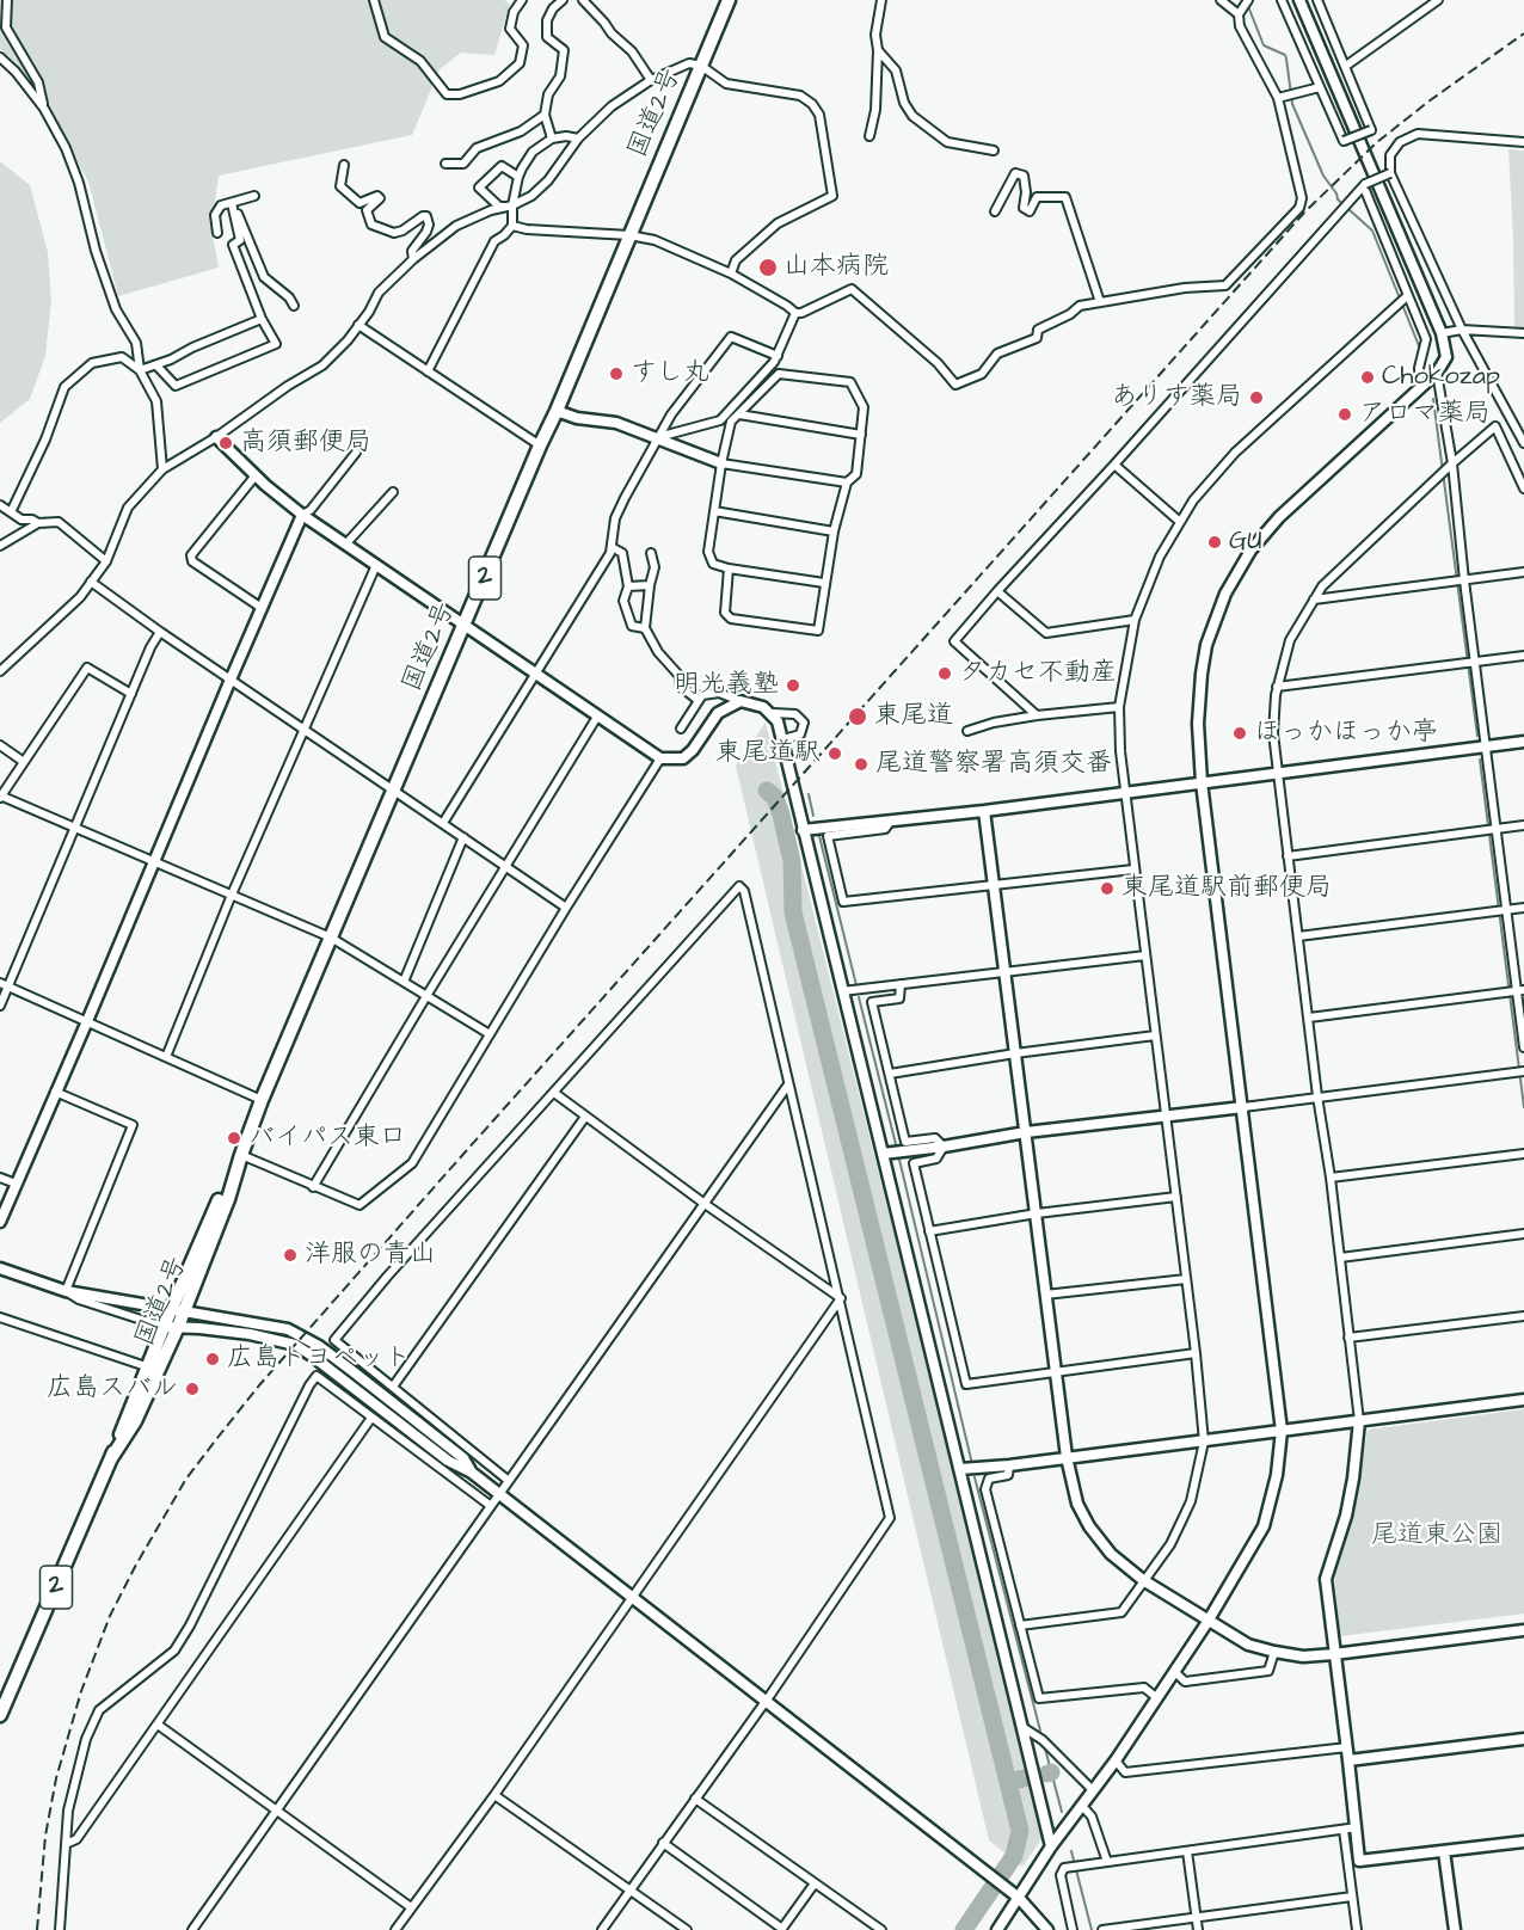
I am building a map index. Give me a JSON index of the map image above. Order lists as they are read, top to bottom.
{
  "streets": {
    "highway": ["国道2号", "2"]
  },
  "parks": ["尾道東公園"],
  "places": [
    "山本病院",
    "すし丸",
    "Chokozap",
    "ありす薬局",
    "アロマ薬局",
    "高須郵便局",
    "GU",
    "タカセ不動産",
    "明光義塾",
    "東尾道",
    "ほっかほっか亭",
    "東尾道駅",
    "尾道警察署高須交番",
    "東尾道駅前郵便局",
    "バイパス東口",
    "洋服の青山",
    "広島トヨペット",
    "広島スバル"
  ]
}
